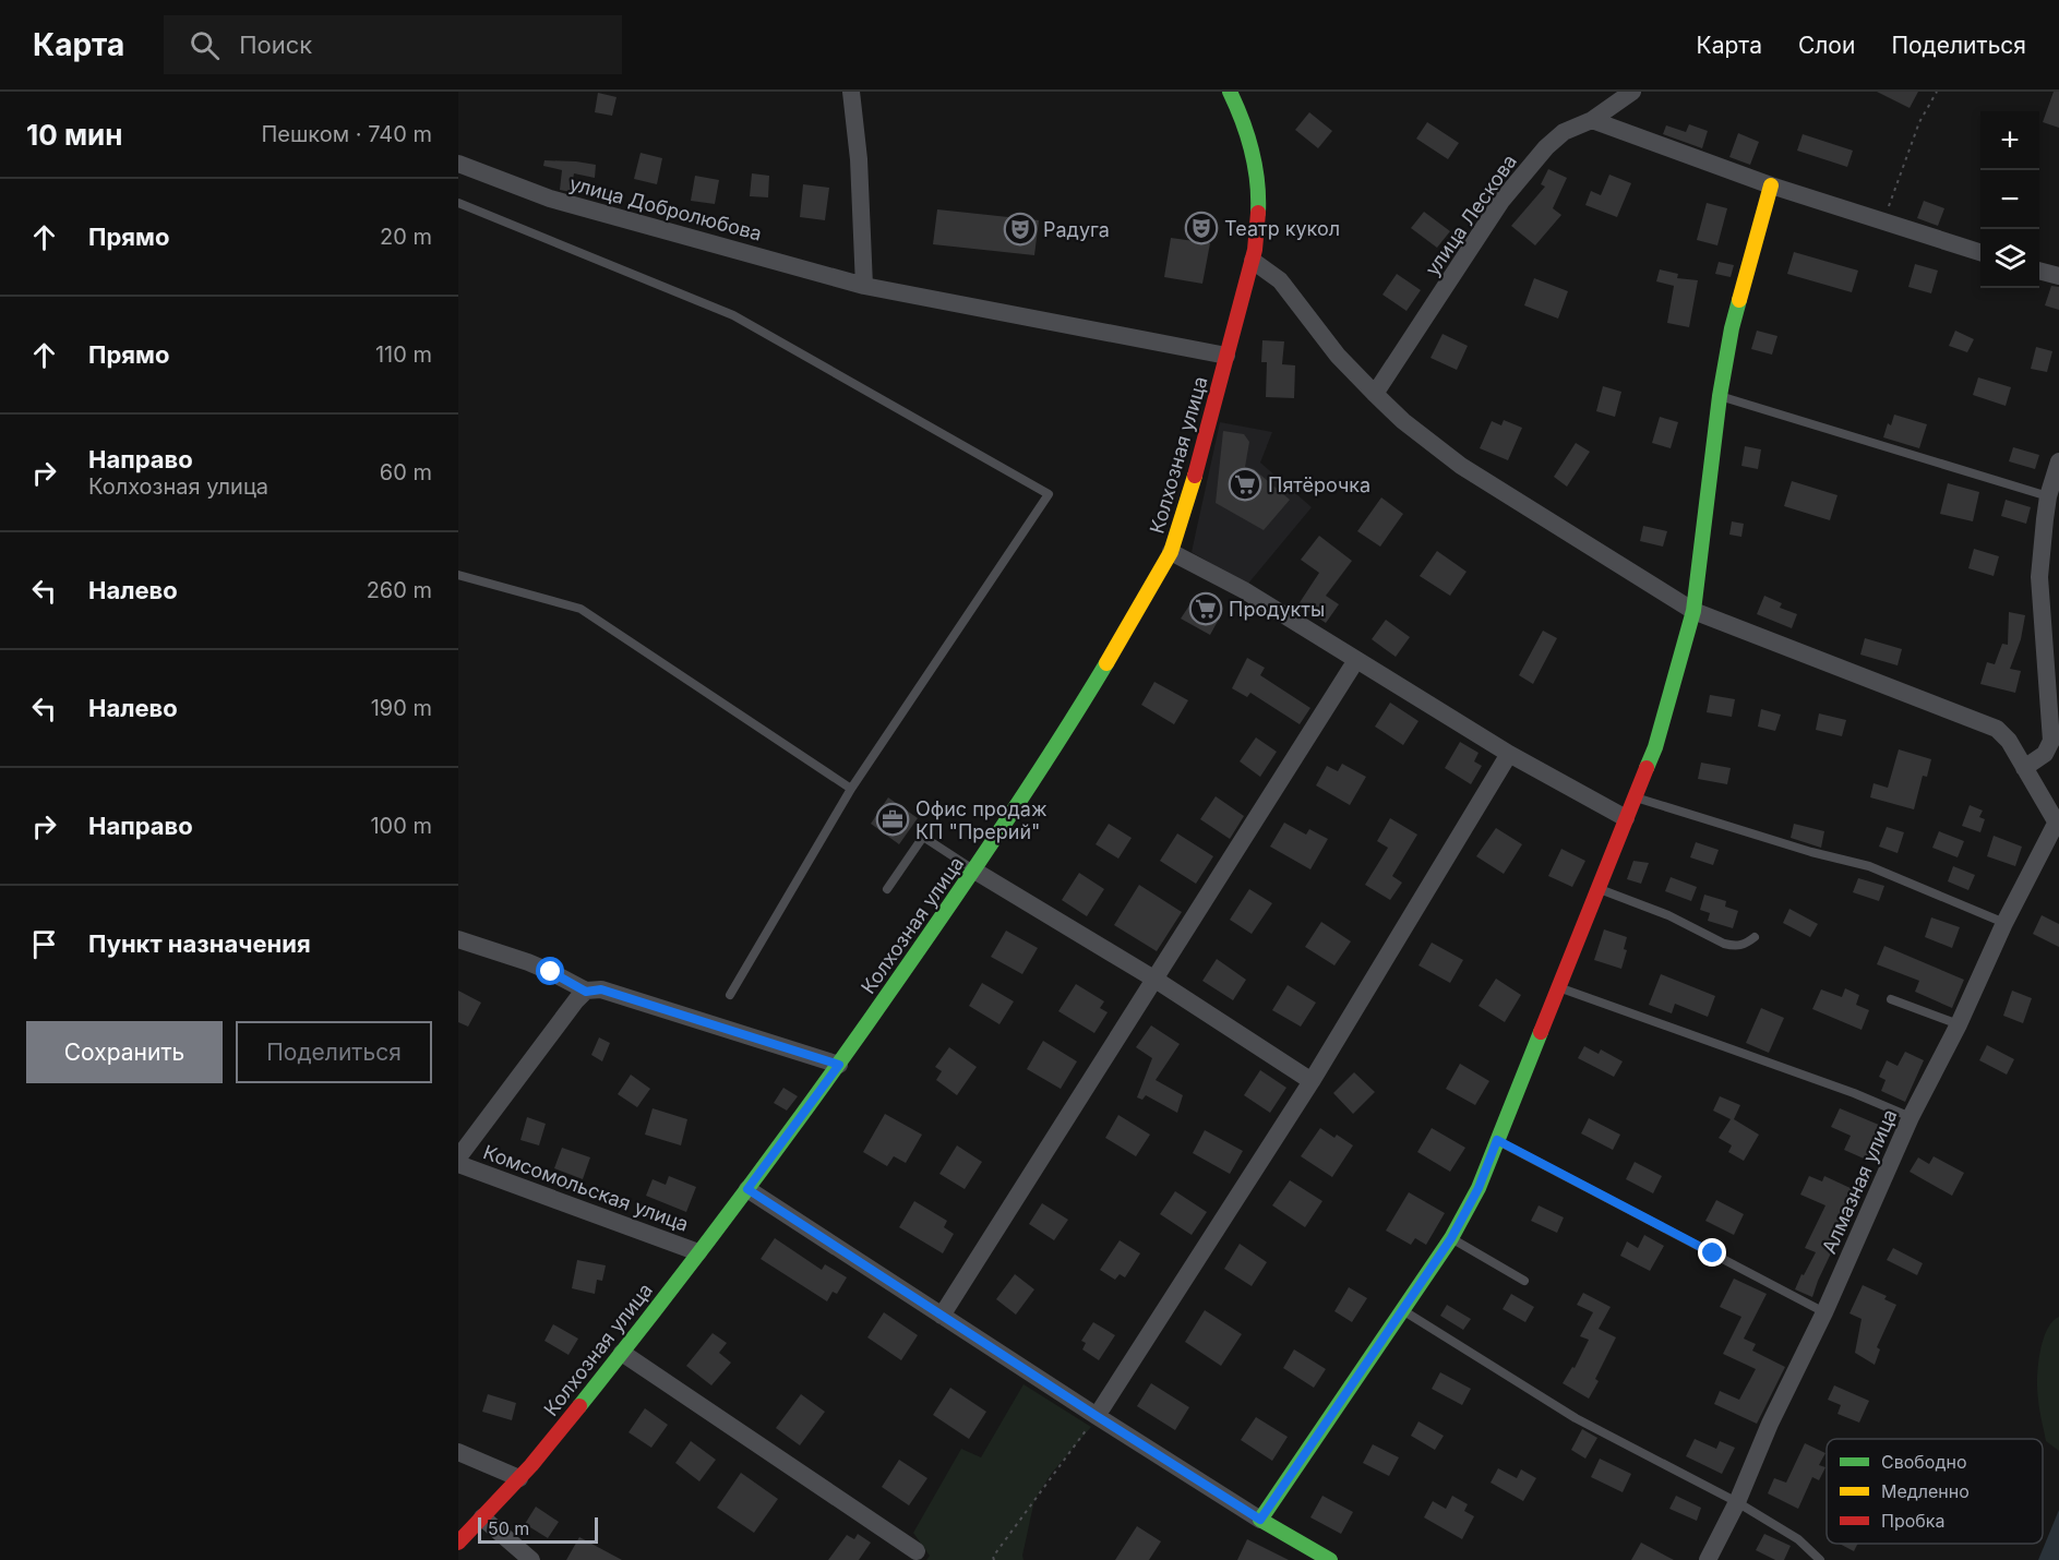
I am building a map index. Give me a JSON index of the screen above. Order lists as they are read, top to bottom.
{
  "streets": {
    "main road": ["Колхозная улица"],
    "street": [
      "улица Добролюбова",
      "улица Лескова",
      "Алмазная улица",
      "Комсомольская улица"
    ]
  },
  "crossings": [
    ["улица Добролюбова", "Колхозная улица"],
    ["Колхозная улица", "Комсомольская улица"]
  ],
  "places": {
    "theatre": ["Театр кукол", "Радуга"],
    "supermarket": ["Пятёрочка", "Продукты"],
    "office": ["Офис продаж КП \"Прерий\""]
  },
  "legend": ["Свободно", "Медленно", "Пробка"],
  "scale_bar": "50 m",
  "page": {
    "header": "Карта",
    "search": "Поиск",
    "nav": ["Карта", "Слои", "Поделиться"],
    "heading": ["10 мин", "Пешком · 740 m"],
    "map_buttons": ["+", "−"],
    "list": [
      ["Прямо", "20 m"],
      ["Прямо", "110 m"],
      ["Направо", "Колхозная улица", "60 m"],
      ["Налево", "260 m"],
      ["Налево", "190 m"],
      ["Направо", "100 m"],
      "Пункт назначения"
    ],
    "buttons": ["Сохранить", "Поделиться"],
    "scale": "50 m"
  }
}
